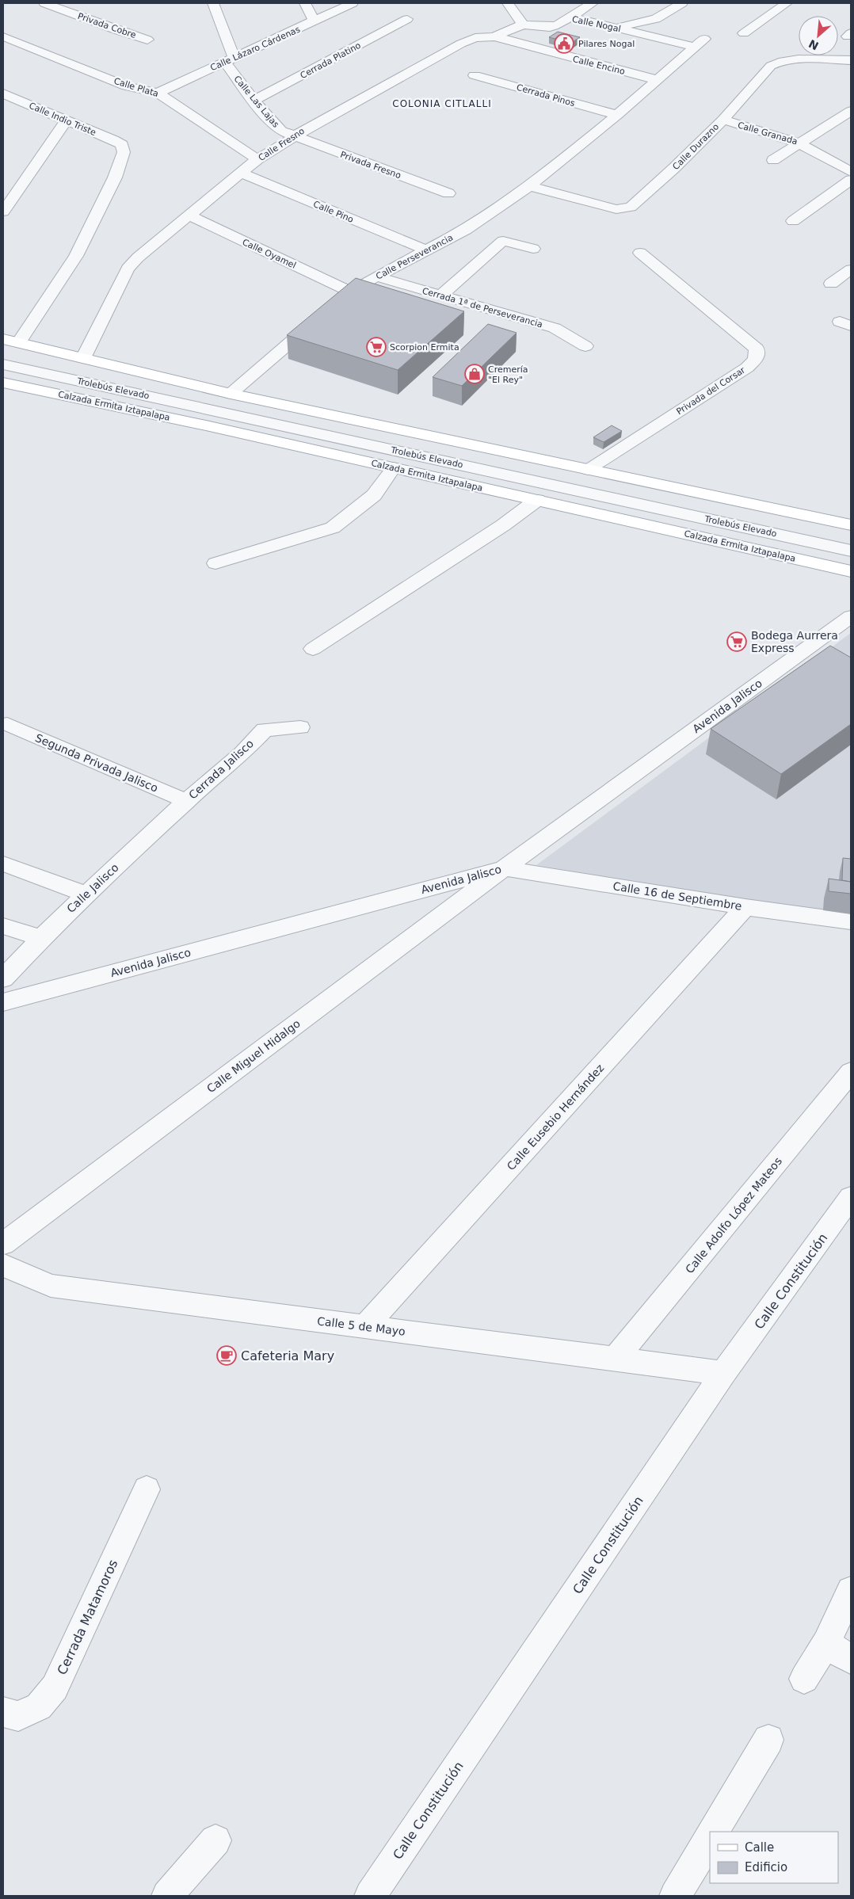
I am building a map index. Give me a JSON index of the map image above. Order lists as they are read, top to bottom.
{
  "streets": {
    "main road": ["Calzada Ermita Iztapalapa"],
    "street": [
      "Calle Nogal",
      "Privada Cobre",
      "Calle Lázaro Cárdenas",
      "Cerrada Platino",
      "Calle Encino",
      "Calle Plata",
      "Cerrada Pinos",
      "Calle Las Lajas",
      "Calle Indio Triste",
      "Calle Granada",
      "Calle Fresno",
      "Calle Durazno",
      "Privada Fresno",
      "Calle Pino",
      "Calle Oyamel",
      "Calle Perseverancia",
      "Cerrada 1ª de Perseverancia",
      "Trolebús Elevado",
      "Privada del Corsar",
      "Avenida Jalisco",
      "Segunda Privada Jalisco",
      "Cerrada Jalisco",
      "Calle Jalisco",
      "Calle 16 de Septiembre",
      "Calle Miguel Hidalgo",
      "Calle Eusebio Hernández",
      "Calle Adolfo López Mateos",
      "Calle Constitución",
      "Calle 5 de Mayo",
      "Cerrada Matamoros"
    ]
  },
  "crossings": [
    ["Calle Nogal", "Calle Fresno"],
    ["Calle Lázaro Cárdenas", "Calle Plata"],
    ["Calle Lázaro Cárdenas", "Calle Las Lajas"],
    ["Cerrada Platino", "Calle Las Lajas"],
    ["Calle Encino", "Calle Fresno"],
    ["Calle Encino", "Calle Perseverancia"],
    ["Calle Plata", "Calle Fresno"],
    ["Cerrada Pinos", "Calle Perseverancia"],
    ["Calle Las Lajas", "Calle Fresno"],
    ["Calle Las Lajas", "Privada Fresno"],
    ["Calle Granada", "Calle Durazno"],
    ["Calle Fresno", "Privada Fresno"],
    ["Calle Fresno", "Calle Pino"],
    ["Calle Fresno", "Calle Oyamel"],
    ["Calle Durazno", "Calle Perseverancia"],
    ["Calle Pino", "Calle Perseverancia"],
    ["Calle Oyamel", "Calle Perseverancia"],
    ["Calle Perseverancia", "Cerrada 1ª de Perseverancia"],
    ["Avenida Jalisco", "Calle 16 de Septiembre"],
    ["Avenida Jalisco", "Calle Miguel Hidalgo"],
    ["Segunda Privada Jalisco", "Cerrada Jalisco"],
    ["Segunda Privada Jalisco", "Calle Jalisco"],
    ["Cerrada Jalisco", "Calle Jalisco"],
    ["Calle 16 de Septiembre", "Calle Miguel Hidalgo"],
    ["Calle 16 de Septiembre", "Calle Eusebio Hernández"],
    ["Calle Eusebio Hernández", "Calle 5 de Mayo"],
    ["Calle Adolfo López Mateos", "Calle 5 de Mayo"],
    ["Calle Constitución", "Calle 5 de Mayo"]
  ],
  "districts": ["COLONIA CITLALLI"],
  "places": {
    "public building": ["Pilares Nogal"],
    "supermarket": ["Scorpion Ermita", "Bodega Aurrera Express"],
    "shop": ["Cremería \"El Rey\""],
    "cafe": ["Cafeteria Mary"]
  },
  "legend": ["Calle", "Edificio"],
  "north": "bottom left"
}
